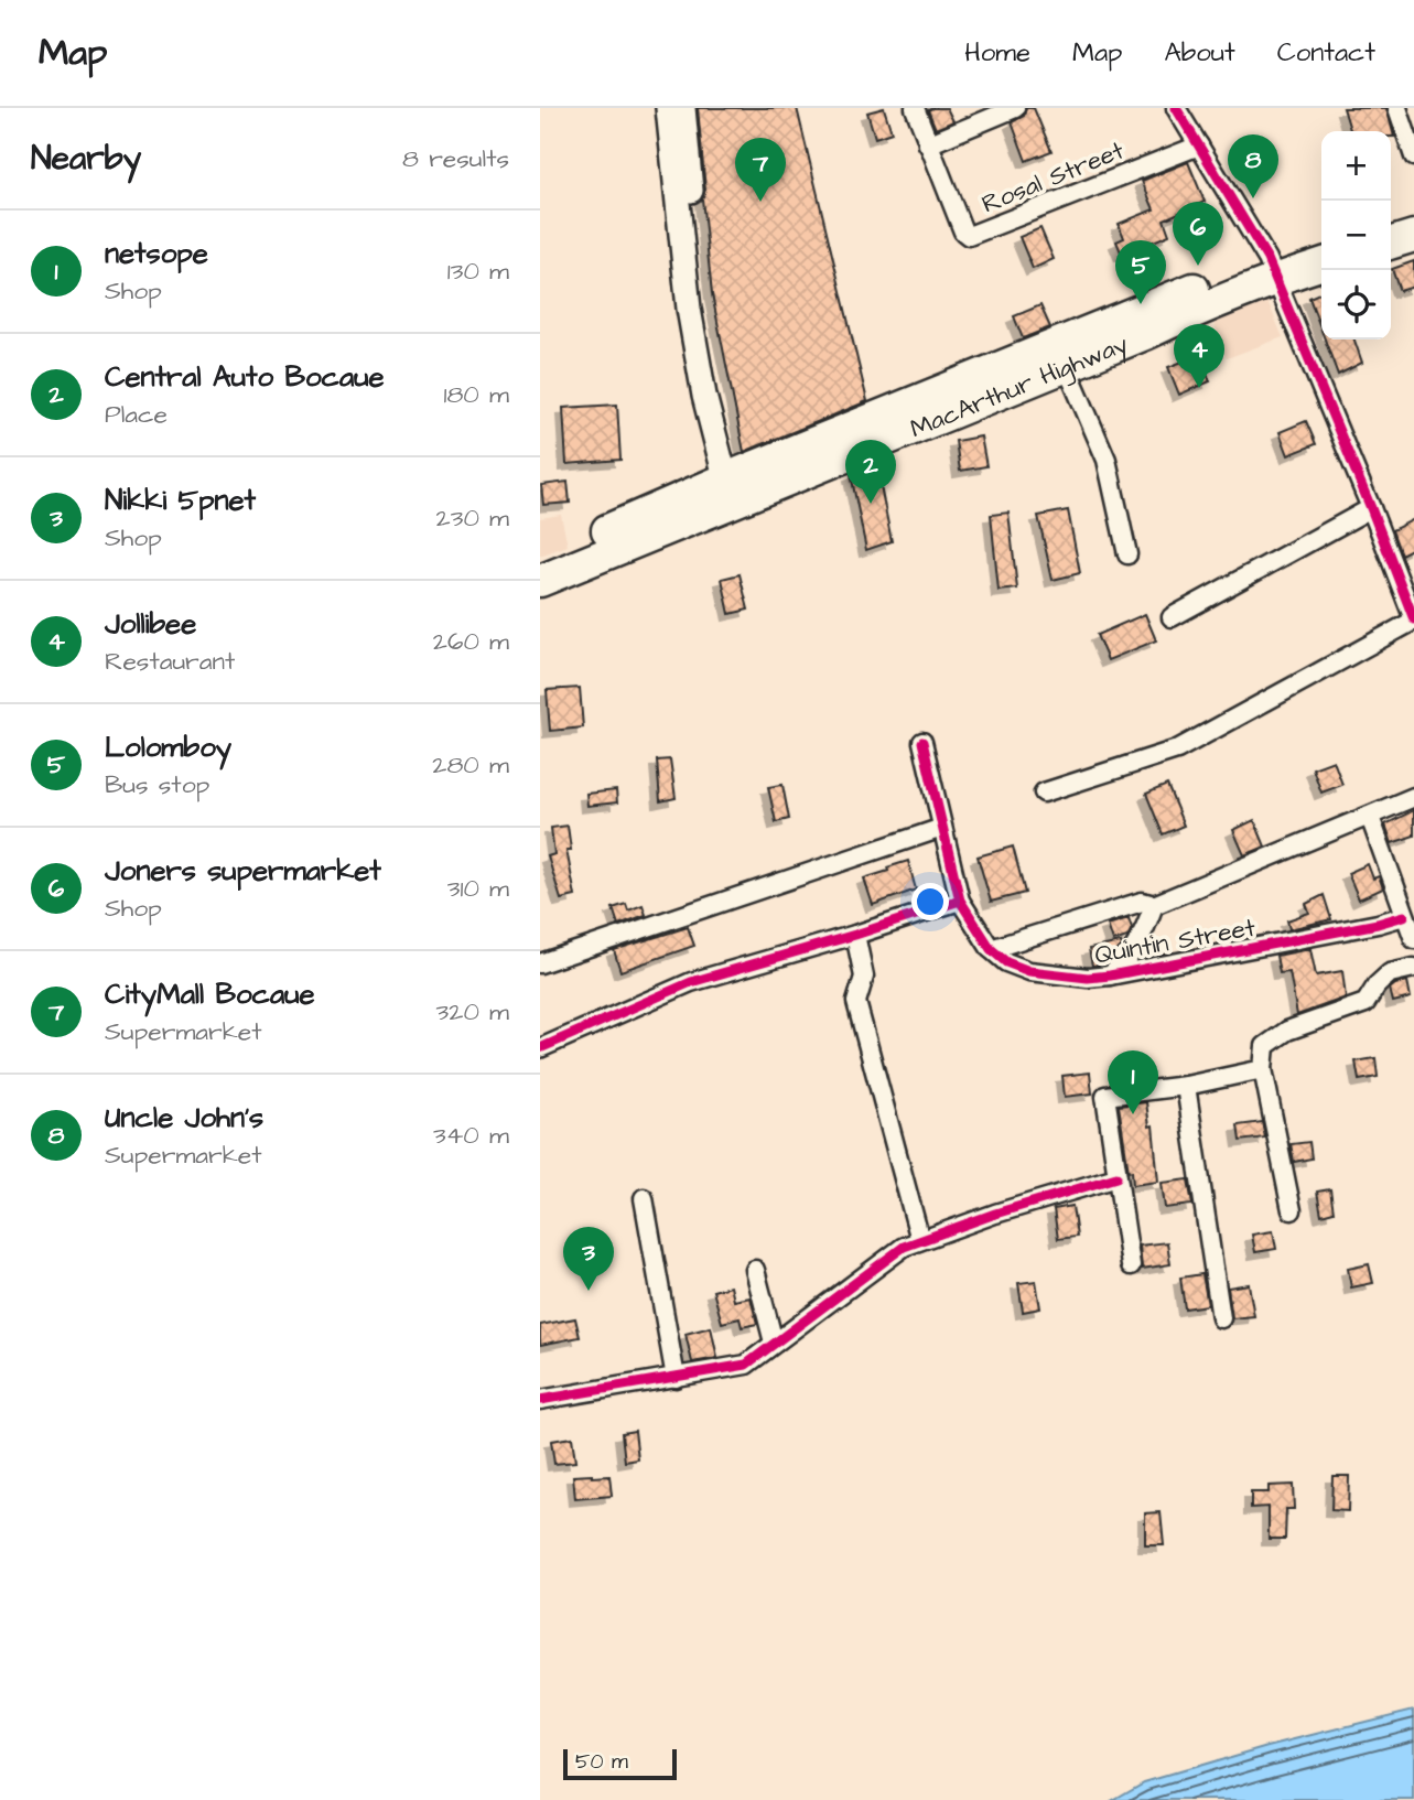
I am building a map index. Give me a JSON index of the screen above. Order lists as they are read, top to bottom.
{
  "streets": {
    "highway": ["MacArthur Highway"],
    "street": ["Rosal Street", "Quintin Street"]
  },
  "scale_bar": "50 m",
  "page": {
    "header": "Map",
    "nav": [
      "Home",
      "Map",
      "About",
      "Contact"
    ],
    "heading": ["Nearby", "8 results"],
    "map_buttons": ["+", "−"],
    "pins": [
      "8",
      "7",
      "6",
      "5",
      "4",
      "2",
      "1",
      "3"
    ],
    "list": [
      {
        "mark": "1",
        "name": "netsope",
        "note": "Shop",
        "value": "130 m"
      },
      {
        "mark": "2",
        "name": "Central Auto Bocaue",
        "note": "Place",
        "value": "180 m"
      },
      {
        "mark": "3",
        "name": "Nikki 5pnet",
        "note": "Shop",
        "value": "230 m"
      },
      {
        "mark": "4",
        "name": "Jollibee",
        "note": "Restaurant",
        "value": "260 m"
      },
      {
        "mark": "5",
        "name": "Lolomboy",
        "note": "Bus stop",
        "value": "280 m"
      },
      {
        "mark": "6",
        "name": "Joners supermarket",
        "note": "Shop",
        "value": "310 m"
      },
      {
        "mark": "7",
        "name": "CityMall Bocaue",
        "note": "Supermarket",
        "value": "320 m"
      },
      {
        "mark": "8",
        "name": "Uncle John's",
        "note": "Supermarket",
        "value": "340 m"
      }
    ],
    "scale": "50 m"
  }
}
